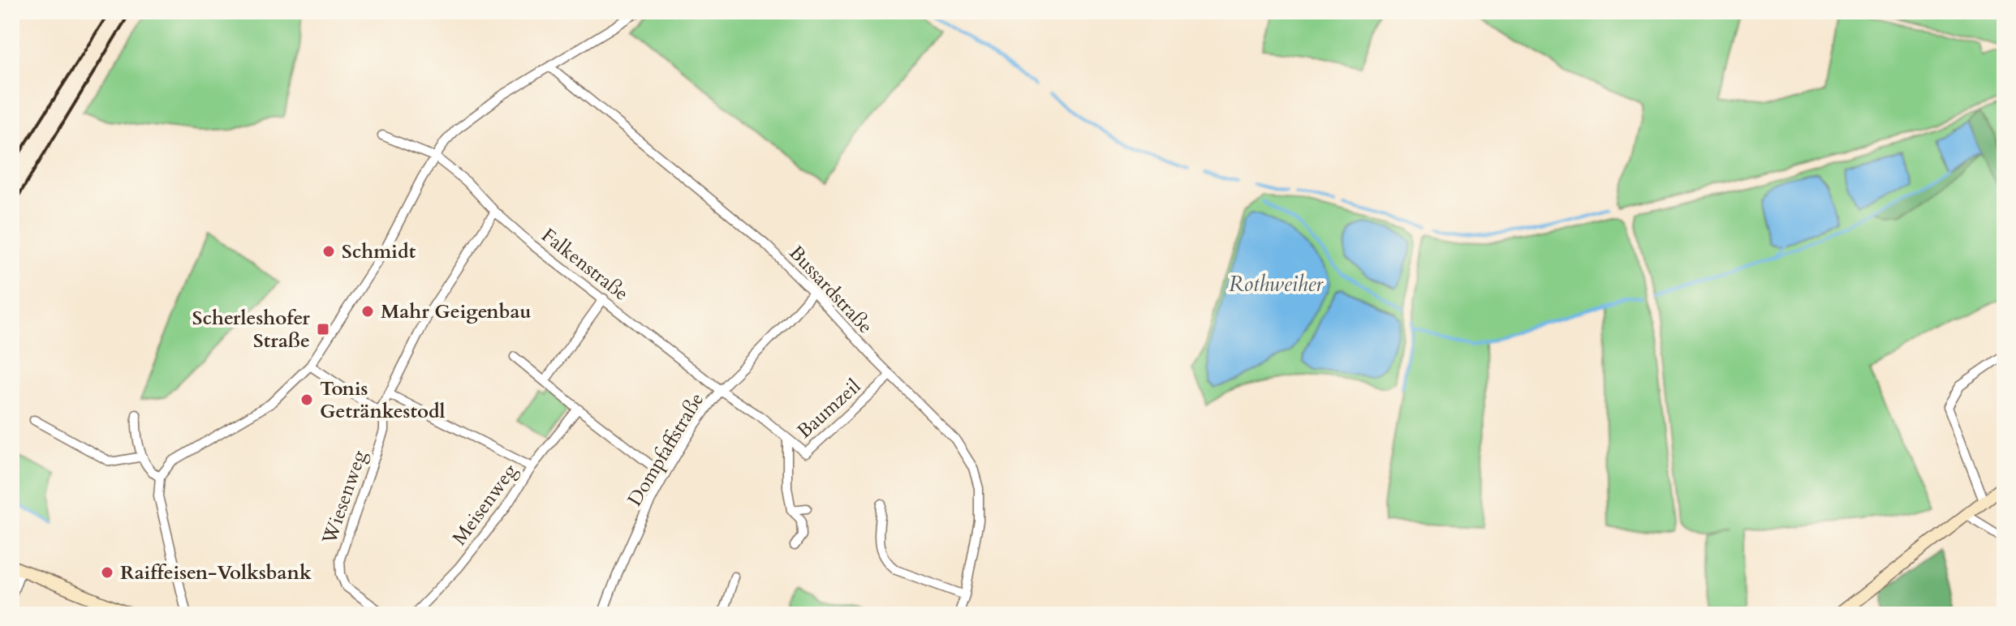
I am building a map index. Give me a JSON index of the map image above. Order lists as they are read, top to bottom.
{
  "streets": {
    "street": [
      "Falkenstraße",
      "Bussardstraße",
      "Baumzeil",
      "Dompfaffstraße",
      "Wiesenweg",
      "Meisenweg"
    ]
  },
  "crossings": [
    ["Falkenstraße", "Baumzeil"],
    ["Falkenstraße", "Dompfaffstraße"],
    ["Bussardstraße", "Baumzeil"],
    ["Bussardstraße", "Dompfaffstraße"],
    ["Baumzeil", "Dompfaffstraße"]
  ],
  "water": ["Rothweiher"],
  "places": {
    "other": [
      "Schmidt",
      "Mahr Geigenbau",
      "Tonis Getränkestodl",
      "Raiffeisen-Volksbank"
    ],
    "transit": ["Scherleshofer Straße"]
  }
}
